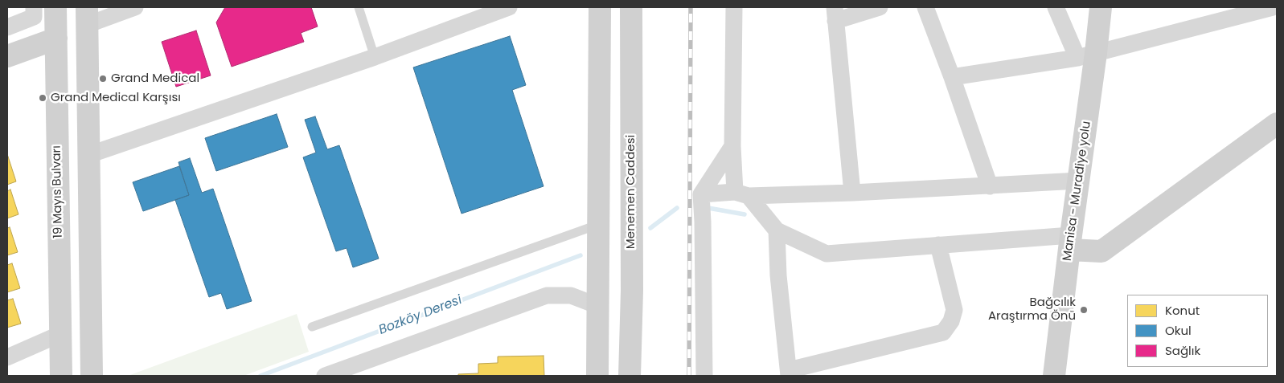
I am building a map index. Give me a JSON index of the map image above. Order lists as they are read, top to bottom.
{
  "streets": {
    "main road": ["Manisa - Muradiye yolu", "19 Mayıs Bulvarı", "Menemen Caddesi"]
  },
  "water": ["Bozköy Deresi"],
  "places": ["Grand Medical", "Grand Medical Karşısı", "Bağcılık Araştırma Önü"],
  "legend": ["Konut", "Okul", "Sağlık"]
}
